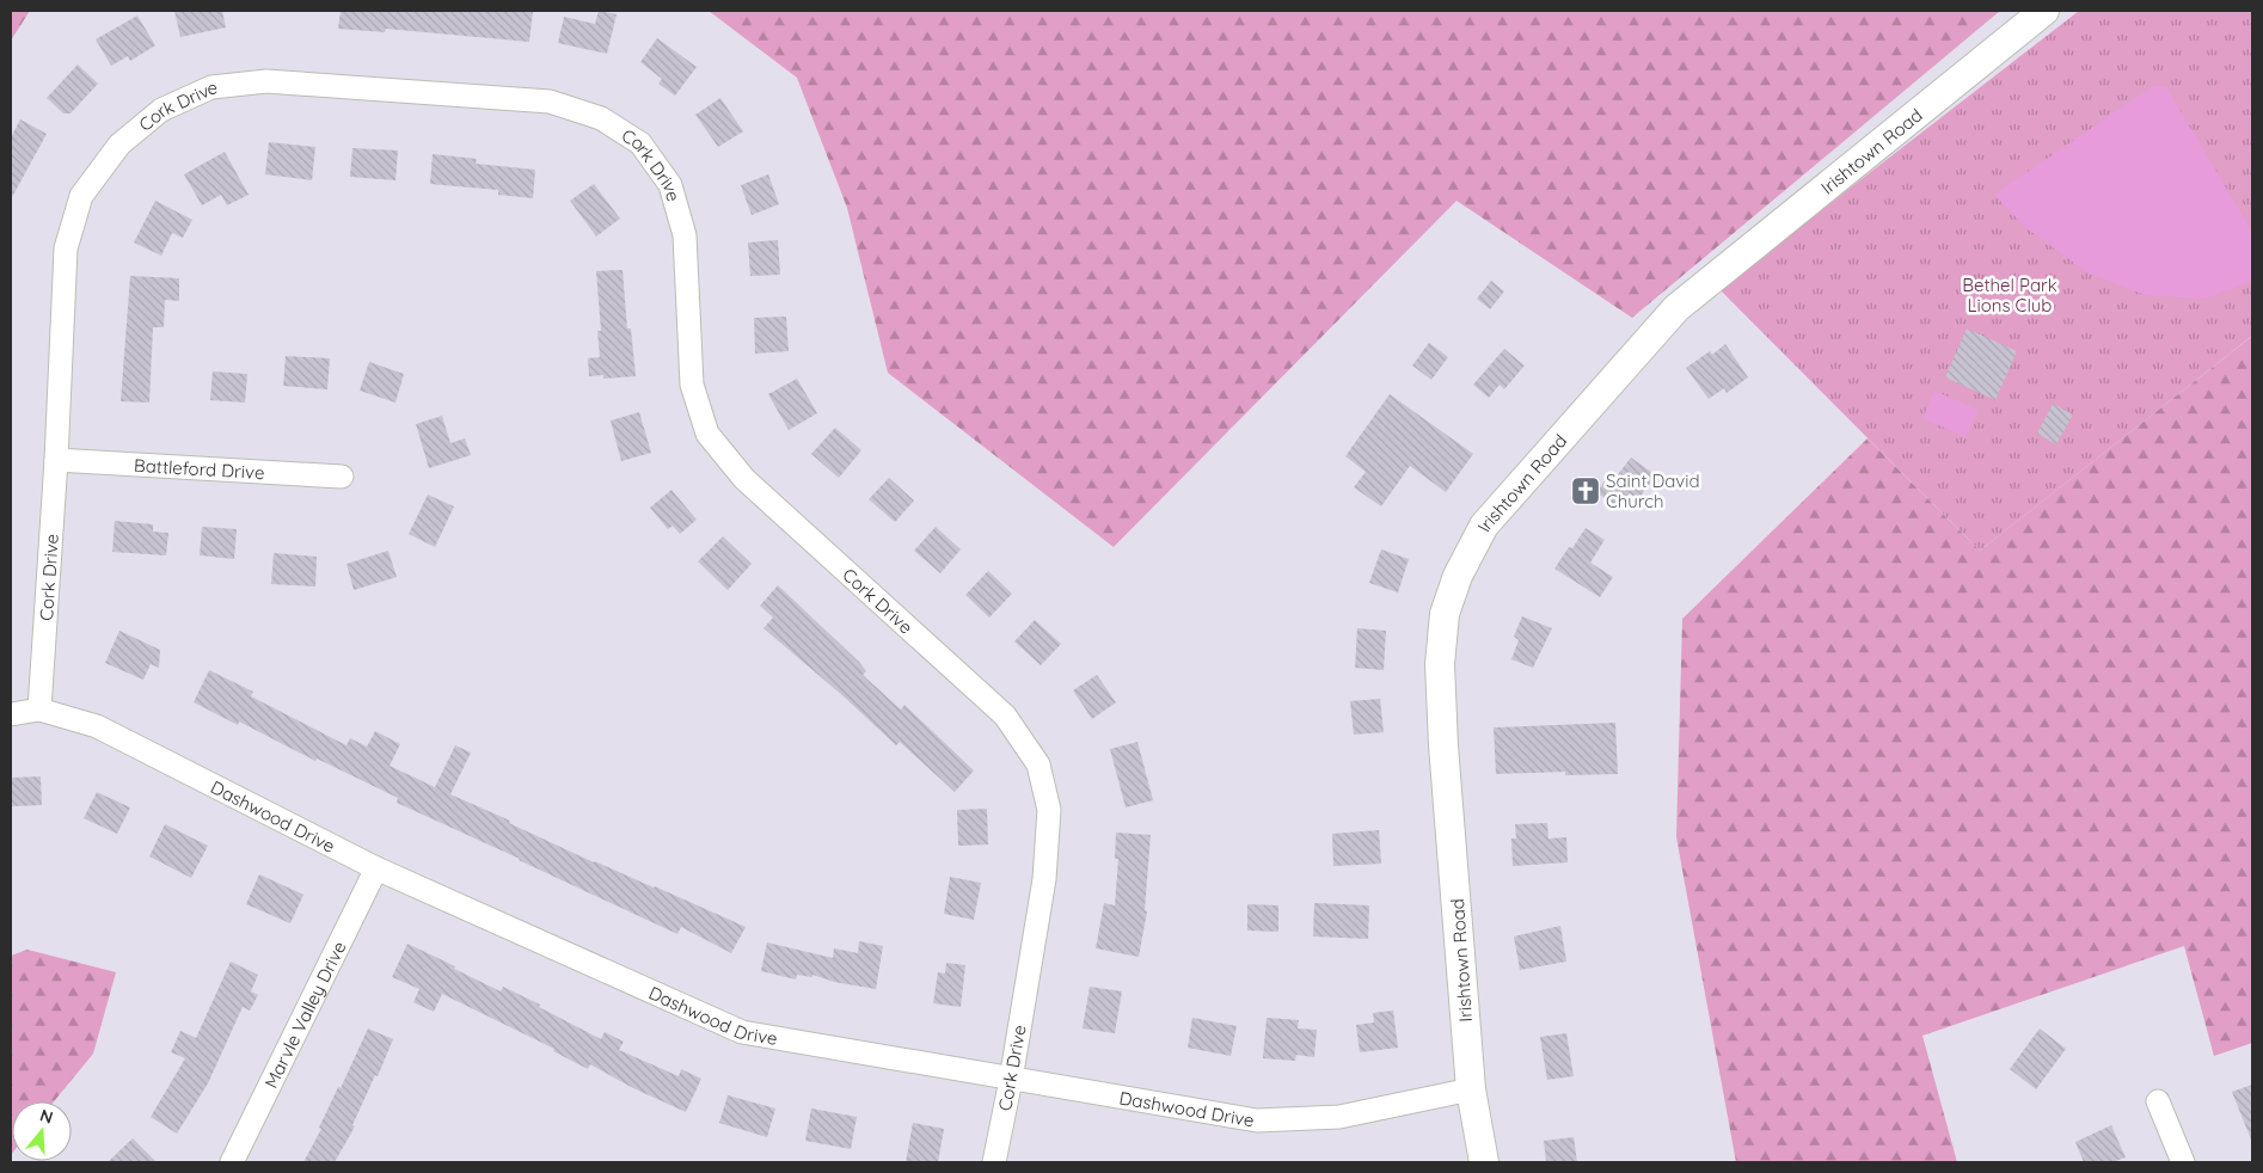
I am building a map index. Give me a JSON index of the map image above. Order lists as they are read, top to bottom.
{
  "streets": {
    "street": [
      "Cork Drive",
      "Irishtown Road",
      "Battleford Drive",
      "Dashwood Drive",
      "Marvle Valley Drive"
    ]
  },
  "crossings": [
    ["Cork Drive", "Battleford Drive"],
    ["Cork Drive", "Dashwood Drive"],
    ["Irishtown Road", "Dashwood Drive"],
    ["Dashwood Drive", "Marvle Valley Drive"]
  ],
  "parks": ["Bethel Park Lions Club"],
  "places": {
    "church": ["Saint David Church"]
  },
  "north": "top"
}
